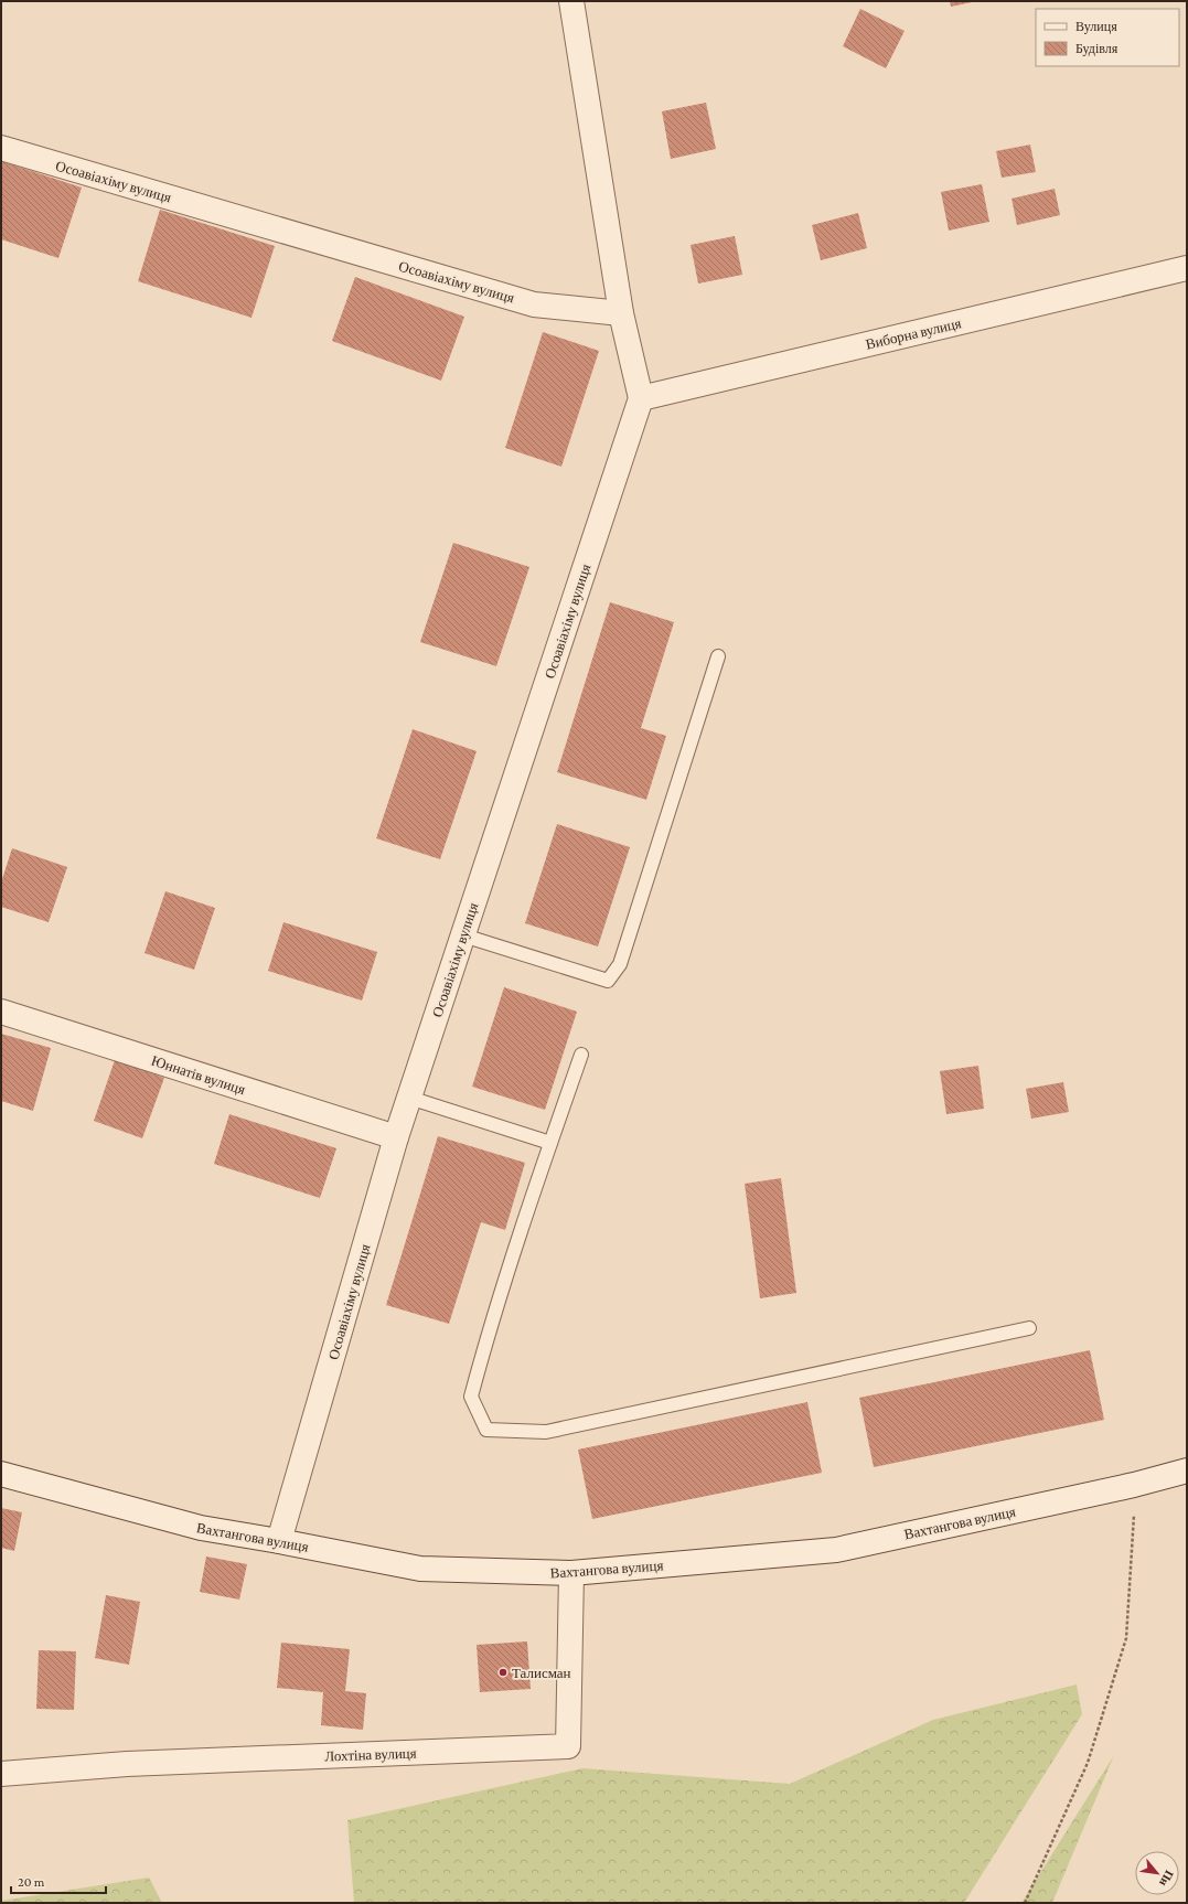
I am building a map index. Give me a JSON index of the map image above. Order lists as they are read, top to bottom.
{
  "streets": {
    "street": [
      "Осоавіахіму вулиця",
      "Виборна вулиця",
      "Юннатів вулиця",
      "Вахтангова вулиця",
      "Лохтіна вулиця"
    ]
  },
  "crossings": [
    ["Осоавіахіму вулиця", "Виборна вулиця"],
    ["Осоавіахіму вулиця", "Юннатів вулиця"],
    ["Осоавіахіму вулиця", "Вахтангова вулиця"],
    ["Вахтангова вулиця", "Лохтіна вулиця"]
  ],
  "places": ["Талисман"],
  "legend": ["Вулиця", "Будівля"],
  "scale_bar": "20 m",
  "north": "bottom right"
}
